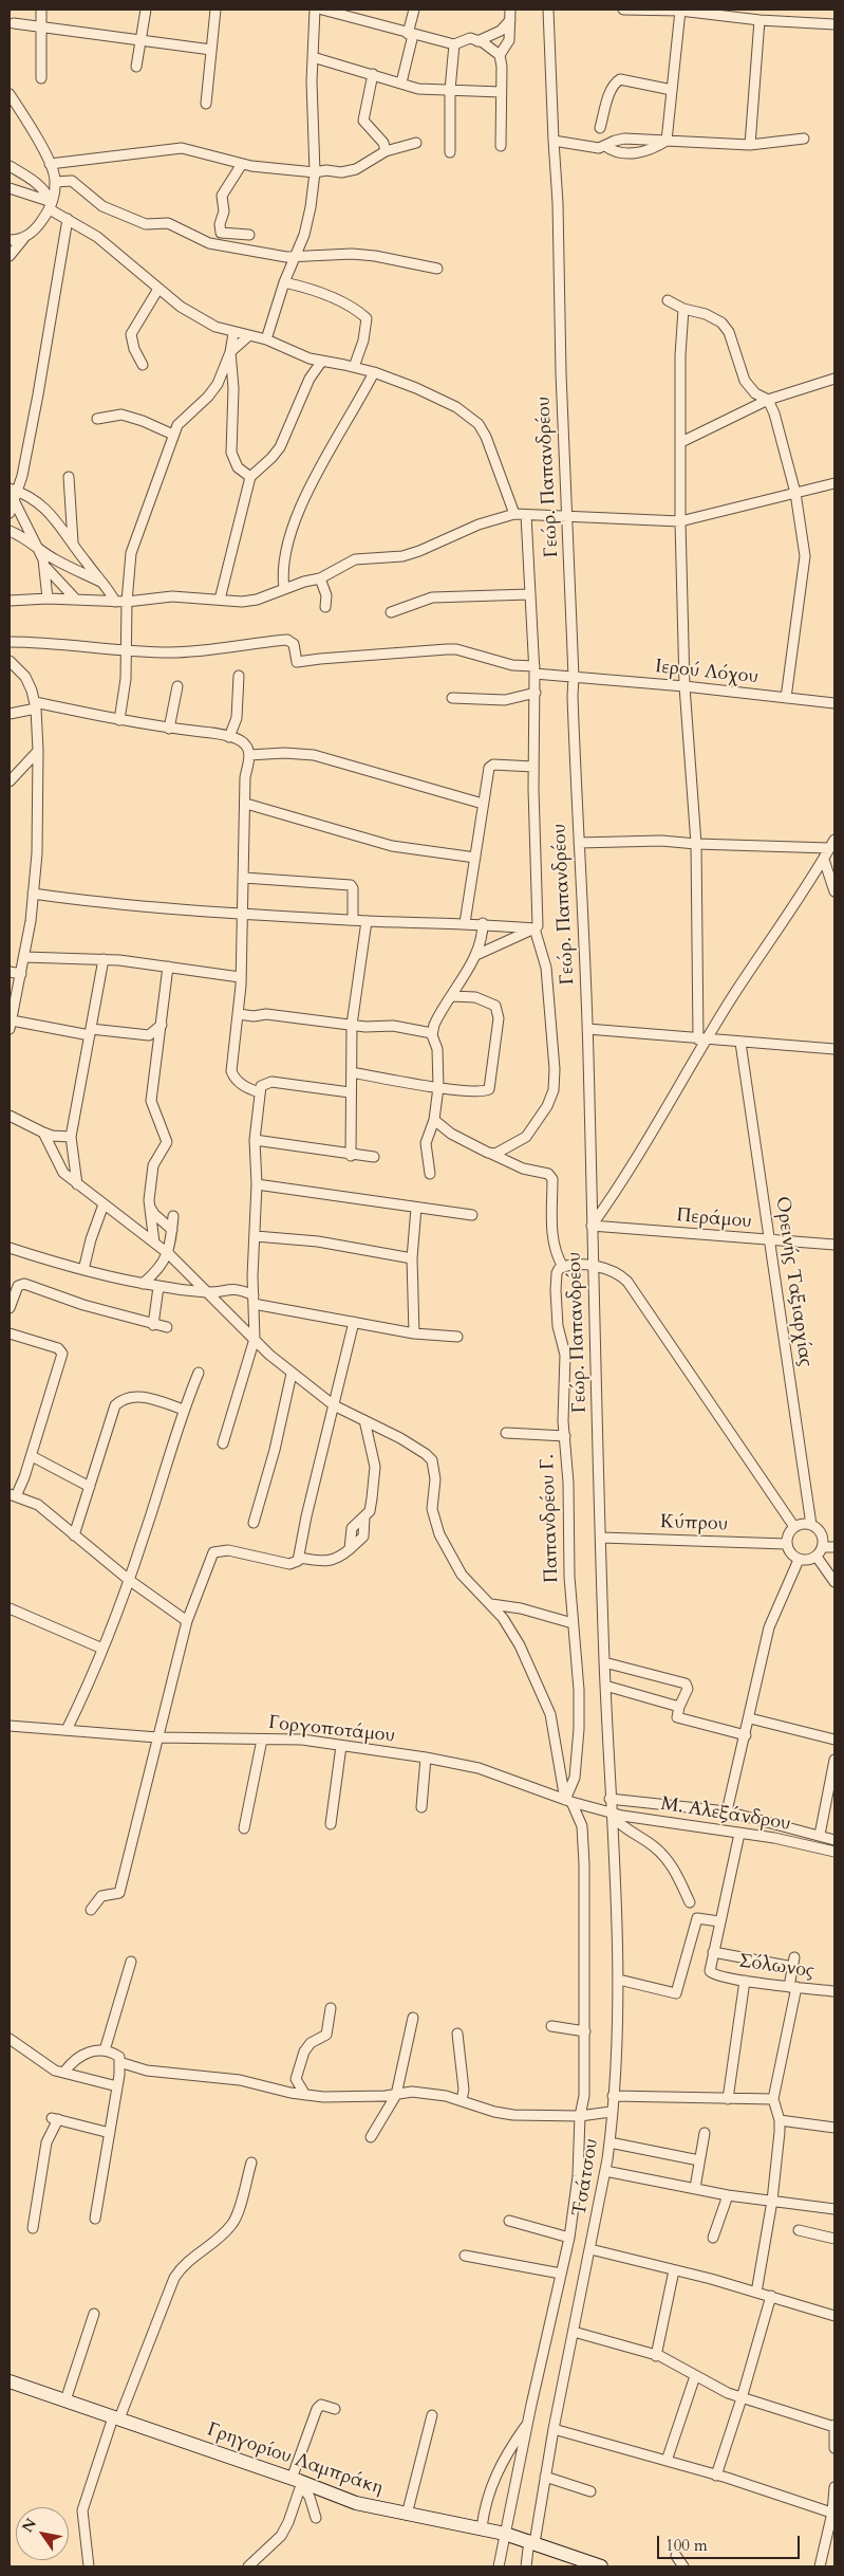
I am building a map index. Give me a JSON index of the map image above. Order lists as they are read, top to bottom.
{
  "streets": {
    "street": [
      "Γεώρ. Παπανδρέου",
      "Ιερού Λόχου",
      "Περάμου",
      "Ορεινής Ταξιαρχίας",
      "Παπανδρέου Γ.",
      "Κύπρου",
      "Γοργοποτάμου",
      "Μ. Αλεξάνδρου",
      "Σόλωνος",
      "Τσάτσου",
      "Γρηγορίου Λαμπράκη"
    ]
  },
  "crossings": [
    ["Γεώρ. Παπανδρέου", "Ιερού Λόχου"],
    ["Γεώρ. Παπανδρέου", "Περάμου"],
    ["Γεώρ. Παπανδρέου", "Κύπρου"],
    ["Γεώρ. Παπανδρέου", "Γοργοποτάμου"],
    ["Γεώρ. Παπανδρέου", "Μ. Αλεξάνδρου"],
    ["Γεώρ. Παπανδρέου", "Τσάτσου"],
    ["Περάμου", "Ορεινής Ταξιαρχίας"],
    ["Ορεινής Ταξιαρχίας", "Κύπρου"],
    ["Παπανδρέου Γ.", "Γοργοποτάμου"],
    ["Γοργοποτάμου", "Μ. Αλεξάνδρου"],
    ["Γοργοποτάμου", "Τσάτσου"],
    ["Μ. Αλεξάνδρου", "Τσάτσου"],
    ["Τσάτσου", "Γρηγορίου Λαμπράκη"]
  ],
  "scale_bar": "100 m",
  "north": "top left"
}
